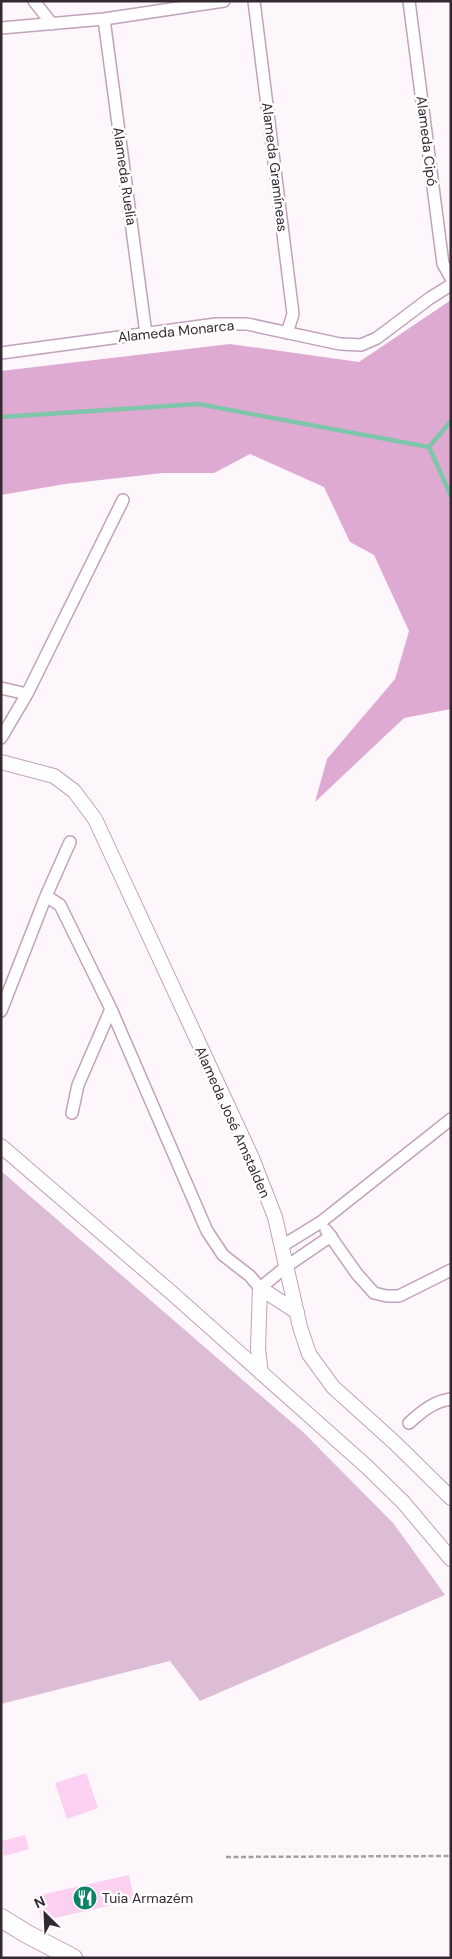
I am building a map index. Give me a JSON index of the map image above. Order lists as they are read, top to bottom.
{
  "streets": {
    "street": [
      "Alameda Cipó",
      "Alameda Gramíneas",
      "Alameda Ruelia",
      "Alameda Monarca",
      "Alameda José Amstalden"
    ]
  },
  "crossings": [
    ["Alameda Gramíneas", "Alameda Monarca"],
    ["Alameda Ruelia", "Alameda Monarca"]
  ],
  "places": {
    "restaurant": ["Tuia Armazém"]
  },
  "north": "top left"
}
